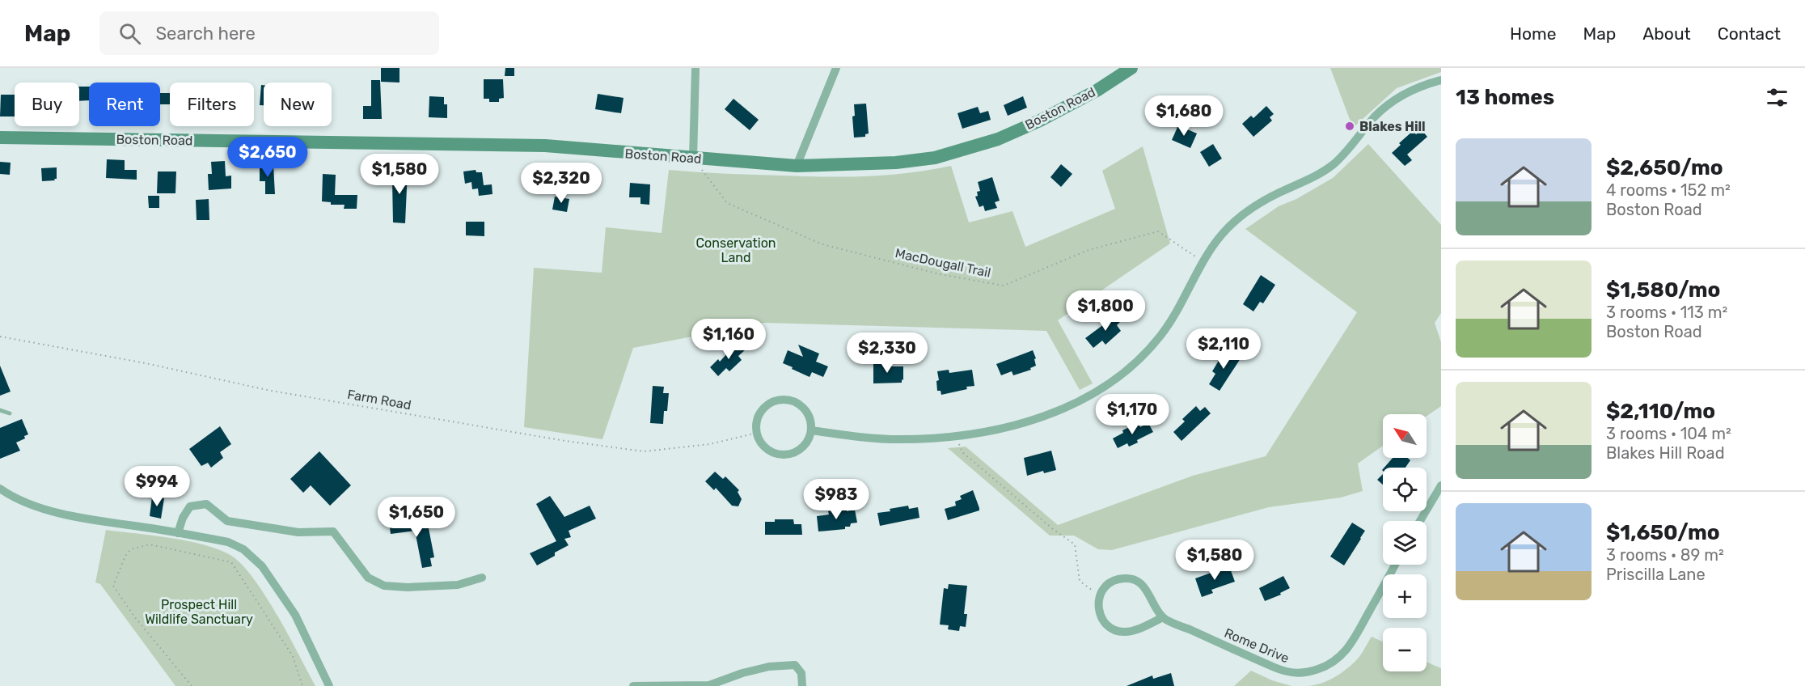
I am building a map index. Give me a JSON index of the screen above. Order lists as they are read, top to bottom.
{
  "streets": {
    "main road": ["Boston Road"],
    "street": ["Rome Drive"],
    "path": ["MacDougall Trail", "Farm Road"]
  },
  "crossings": [
    ["Boston Road", "MacDougall Trail"]
  ],
  "parks": ["Conservation Land", "Prospect Hill Wildlife Sanctuary"],
  "places": ["Blakes Hill"],
  "north": "top left",
  "page": {
    "header": "Map",
    "search": "Search here",
    "nav": [
      "Home",
      "Map",
      "About",
      "Contact"
    ],
    "heading": "13 homes",
    "chip": [
      "Buy",
      "Rent",
      "Filters",
      "New"
    ],
    "price": [
      "$1,680",
      "$2,650",
      "$1,580",
      "$2,320",
      "$1,800",
      "$1,160",
      "$2,110",
      "$2,330",
      "$1,170",
      "$994",
      "$983",
      "$1,650",
      "$1,580"
    ],
    "list": [
      {
        "name": "$2,650/mo",
        "note": "4 rooms · 152 m² · Boston Road"
      },
      {
        "name": "$1,580/mo",
        "note": "3 rooms · 113 m² · Boston Road"
      },
      {
        "name": "$2,110/mo",
        "note": "3 rooms · 104 m² · Blakes Hill Road"
      },
      {
        "name": "$1,650/mo",
        "note": "3 rooms · 89 m² · Priscilla Lane"
      }
    ],
    "map_buttons": ["+", "−"]
  }
}
